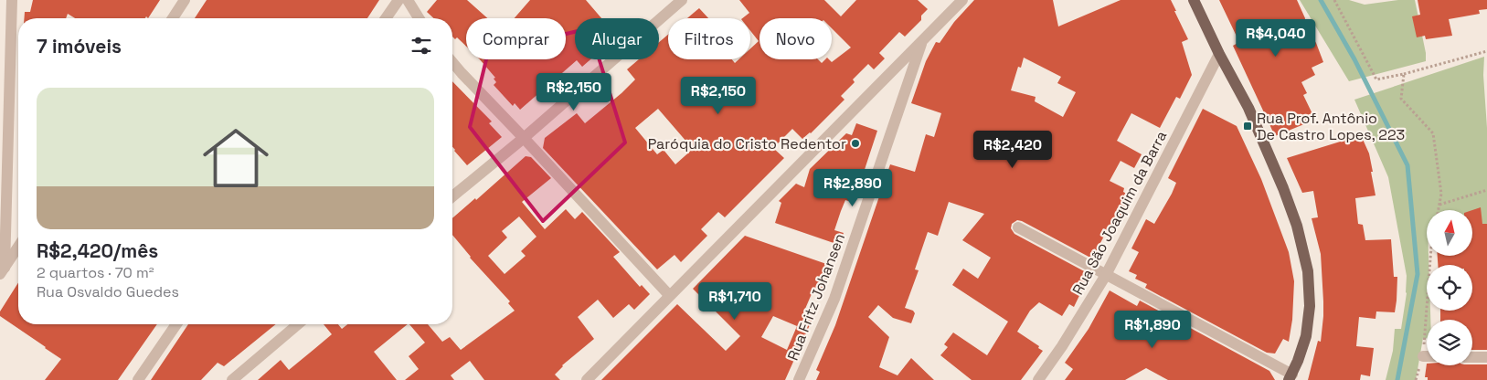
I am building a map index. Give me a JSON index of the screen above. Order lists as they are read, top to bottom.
{
  "streets": {
    "street": ["Rua São Joaquim da Barra", "Rua Fritz Johansen"]
  },
  "places": {
    "transit": ["Rua Prof. Antônio De Castro Lopes, 223"],
    "other": ["Paróquia do Cristo Redentor"]
  },
  "north": "top",
  "page": {
    "chip": [
      "Comprar",
      "Alugar",
      "Filtros",
      "Novo"
    ],
    "heading": "7 imóveis",
    "price": [
      "R$4,040",
      "R$2,150",
      "R$2,150",
      "R$2,420",
      "R$2,890",
      "R$1,710",
      "R$1,890"
    ],
    "list": [
      {
        "name": "R$2,420/mês",
        "note": "2 quartos · 70 m² · Rua Osvaldo Guedes"
      }
    ]
  }
}
